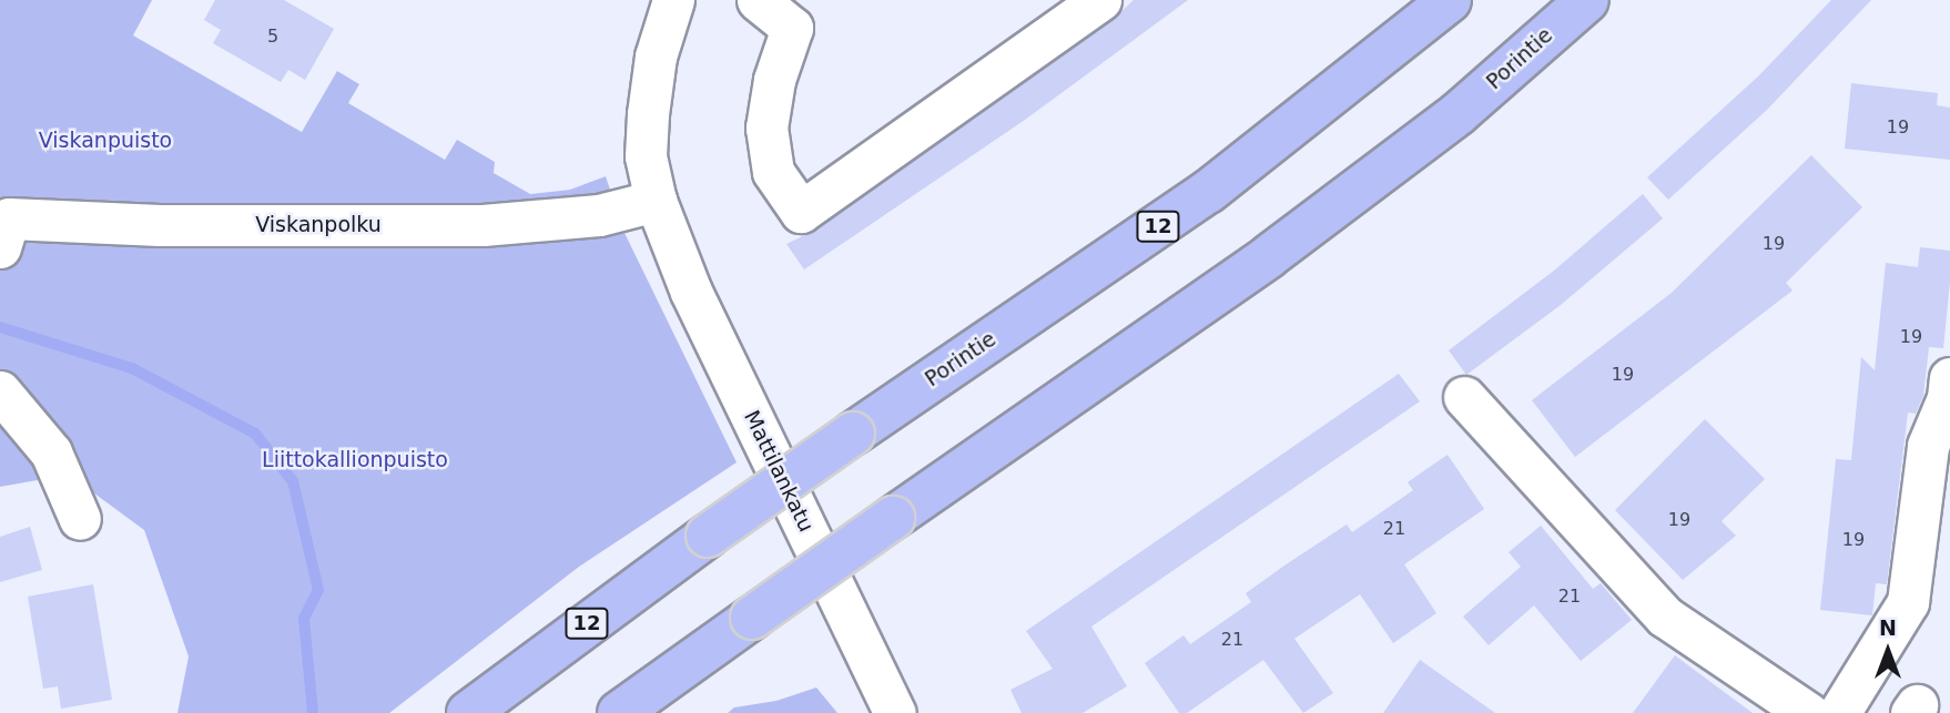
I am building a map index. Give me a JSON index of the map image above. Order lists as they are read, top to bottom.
{
  "streets": {
    "highway": ["Porintie", "12"],
    "street": ["Viskanpolku", "Mattilankatu"]
  },
  "crossings": [
    ["Viskanpolku", "Mattilankatu"]
  ],
  "parks": ["Viskanpuisto", "Liittokallionpuisto"],
  "house_numbers": [
    "5",
    "19",
    "19",
    "19",
    "19",
    "19",
    "21",
    "19",
    "21",
    "21"
  ],
  "north": "top"
}
